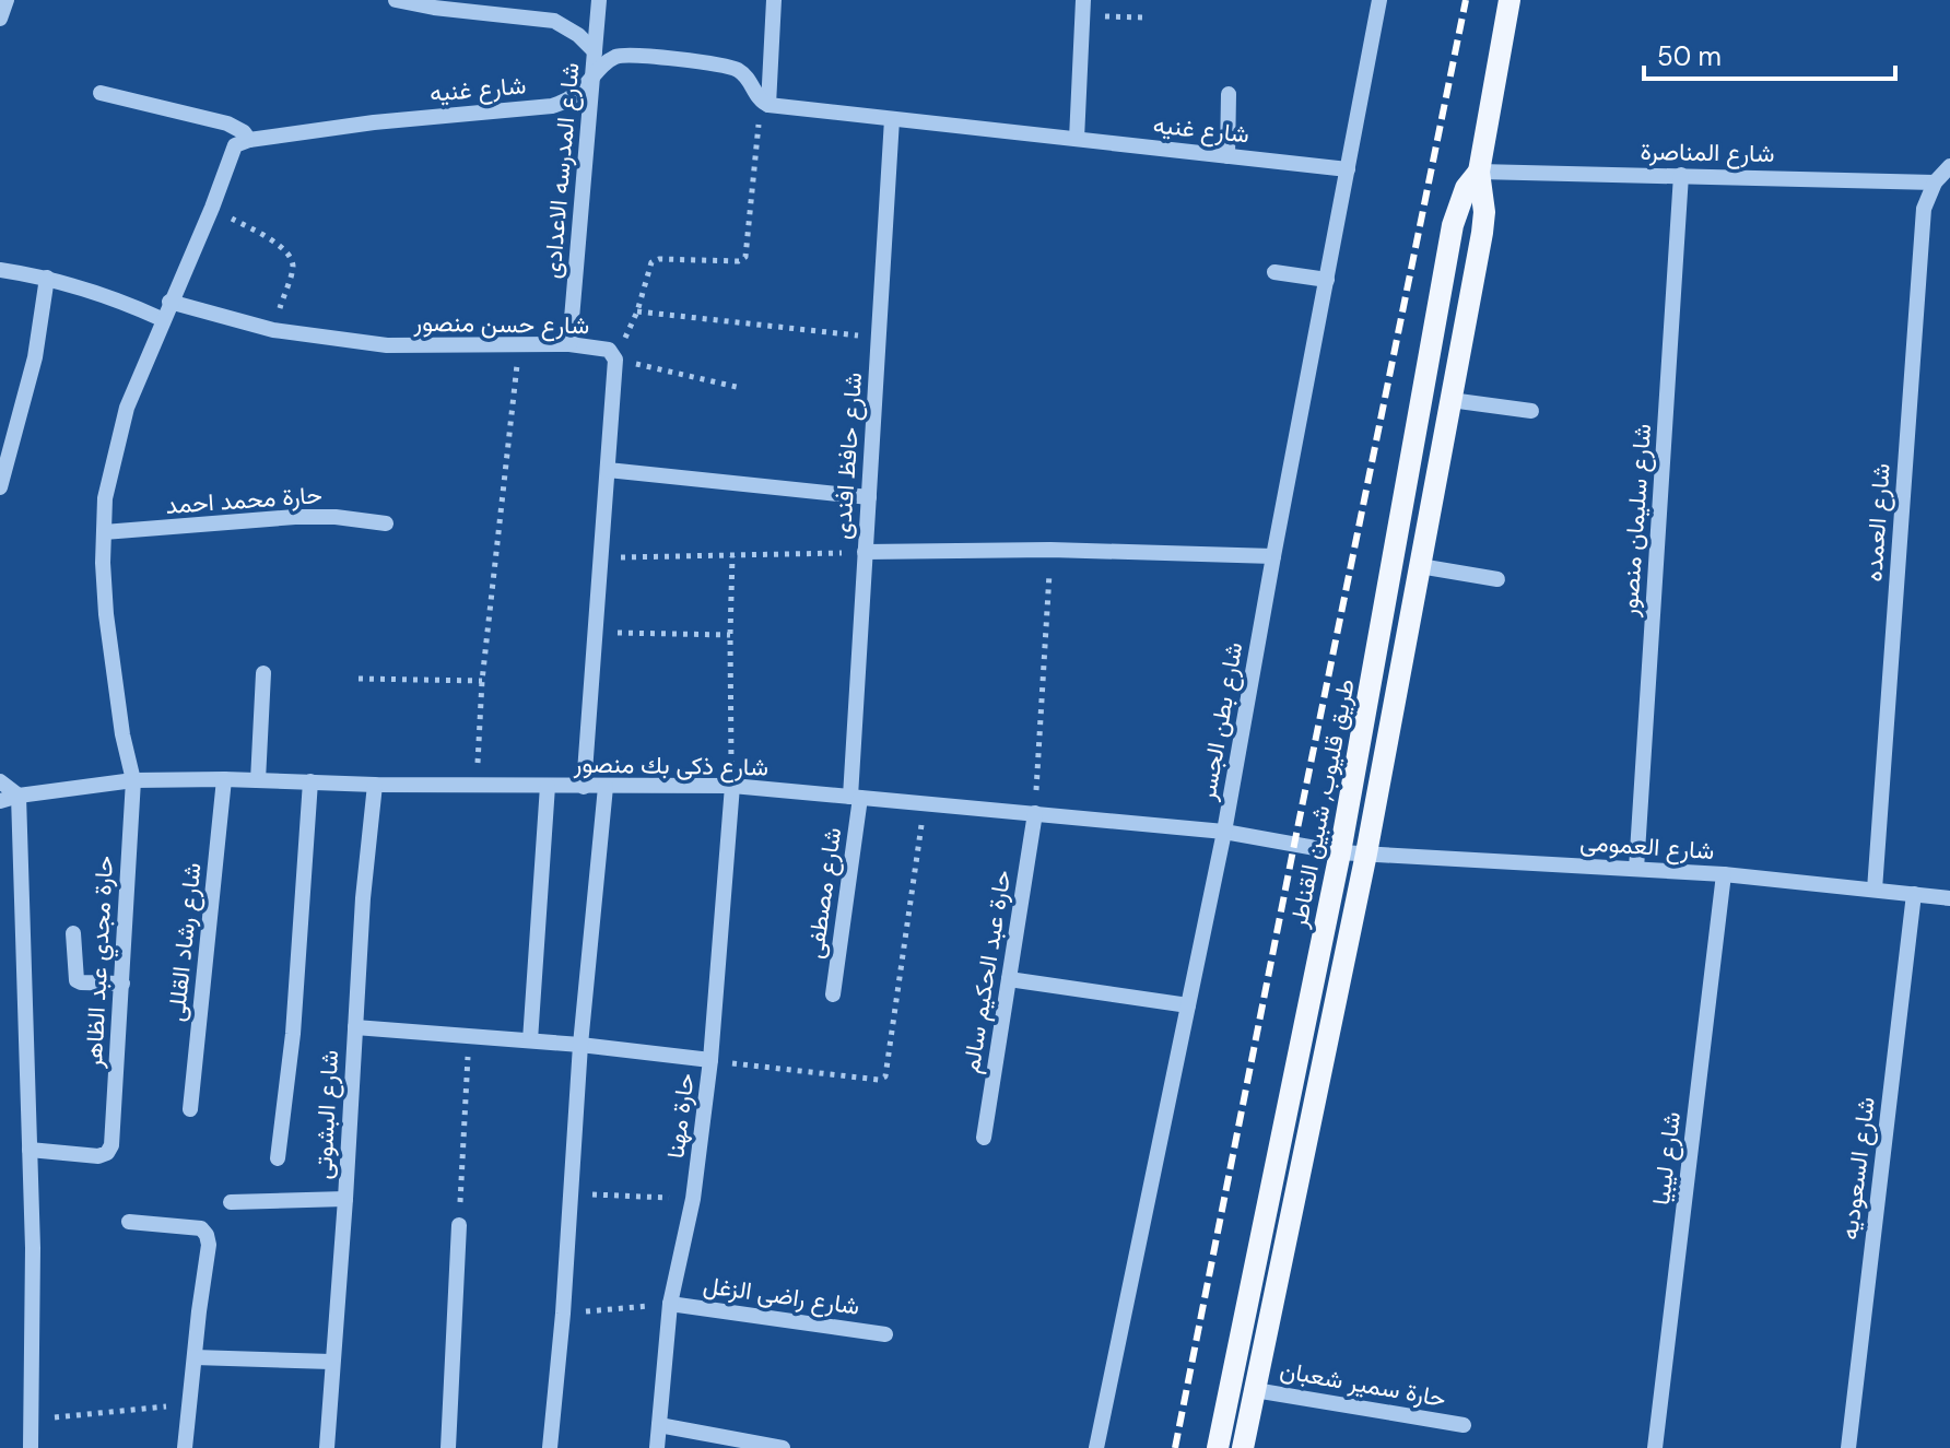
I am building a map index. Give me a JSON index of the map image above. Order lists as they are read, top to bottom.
{
  "streets": {
    "main road": ["طريق قليوب, شبين القناطر"],
    "street": [
      "شارع غنيه",
      "شارع المناصرة",
      "شارع المدرسه الاعدادى",
      "شارع حسن منصور",
      "شارع حافظ افندى",
      "حارة محمد احمد",
      "شارع سليمان منصور",
      "شارع العمده",
      "شارع بطن الجسر",
      "شارع ذكى بك منصور",
      "شارع العمومى",
      "شارع مصطفى",
      "شارع رشاد القللى",
      "حارة مجدي عبد الظاهر",
      "حارة عبد الحكيم سالم",
      "شارع البشوتى",
      "حارة مهنا",
      "شارع ليبيا",
      "شارع السعوديه",
      "شارع راضى الزغل",
      "حارة سمير شعبان"
    ]
  },
  "crossings": [
    ["شارع غنيه", "شارع المدرسه الاعدادى"],
    ["شارع غنيه", "شارع حافظ افندى"],
    ["شارع غنيه", "شارع بطن الجسر"],
    ["شارع المناصرة", "شارع سليمان منصور"],
    ["شارع المناصرة", "شارع العمده"],
    ["شارع المناصرة", "طريق قليوب, شبين القناطر"],
    ["شارع المدرسه الاعدادى", "شارع حسن منصور"],
    ["شارع حسن منصور", "شارع ذكى بك منصور"],
    ["شارع حافظ افندى", "شارع ذكى بك منصور"],
    ["شارع حافظ افندى", "شارع مصطفى"],
    ["شارع سليمان منصور", "شارع العمومى"],
    ["شارع العمده", "شارع العمومى"],
    ["شارع بطن الجسر", "شارع ذكى بك منصور"],
    ["شارع ذكى بك منصور", "طريق قليوب, شبين القناطر"],
    ["شارع ذكى بك منصور", "شارع العمومى"],
    ["شارع ذكى بك منصور", "شارع مصطفى"],
    ["شارع ذكى بك منصور", "شارع رشاد القللى"],
    ["شارع ذكى بك منصور", "حارة مجدي عبد الظاهر"],
    ["شارع ذكى بك منصور", "حارة عبد الحكيم سالم"],
    ["شارع ذكى بك منصور", "شارع البشوتى"],
    ["شارع ذكى بك منصور", "حارة مهنا"],
    ["طريق قليوب, شبين القناطر", "شارع العمومى"],
    ["طريق قليوب, شبين القناطر", "حارة سمير شعبان"],
    ["شارع العمومى", "شارع ليبيا"],
    ["شارع العمومى", "شارع السعوديه"],
    ["حارة مهنا", "شارع راضى الزغل"]
  ],
  "scale_bar": "50 m"
}
